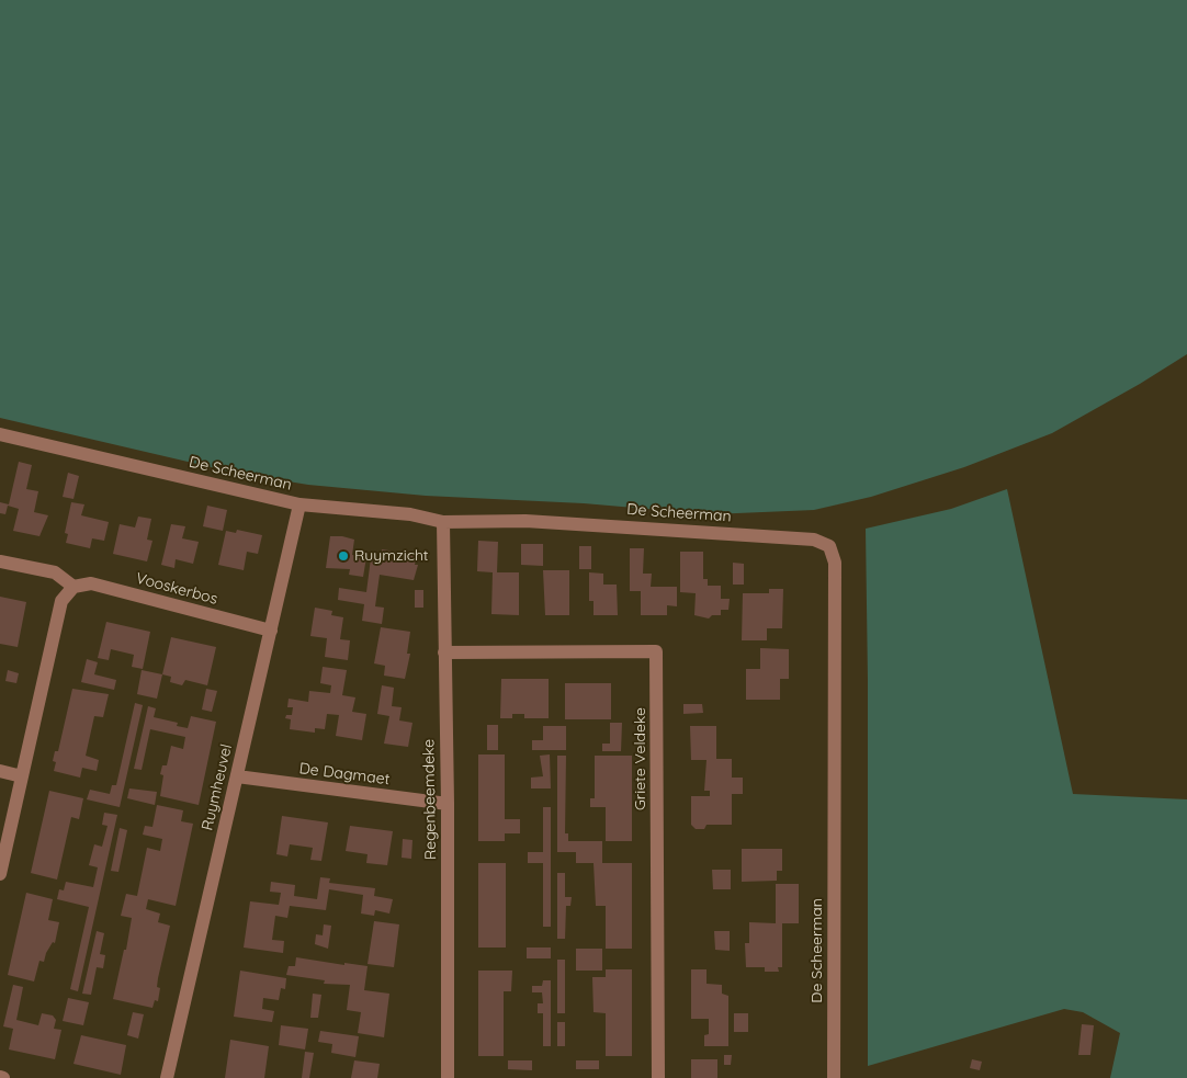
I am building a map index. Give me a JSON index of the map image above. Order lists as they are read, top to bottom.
{
  "streets": {
    "street": [
      "De Scheerman",
      "Vooskerbos",
      "Griete Veldeke",
      "De Dagmaet",
      "Ruymheuvel",
      "Regenbeemdeke"
    ]
  },
  "crossings": [
    ["De Scheerman", "Ruymheuvel"],
    ["De Scheerman", "Regenbeemdeke"],
    ["Vooskerbos", "Ruymheuvel"],
    ["Griete Veldeke", "Regenbeemdeke"],
    ["De Dagmaet", "Ruymheuvel"],
    ["De Dagmaet", "Regenbeemdeke"]
  ],
  "places": ["Ruymzicht"]
}
